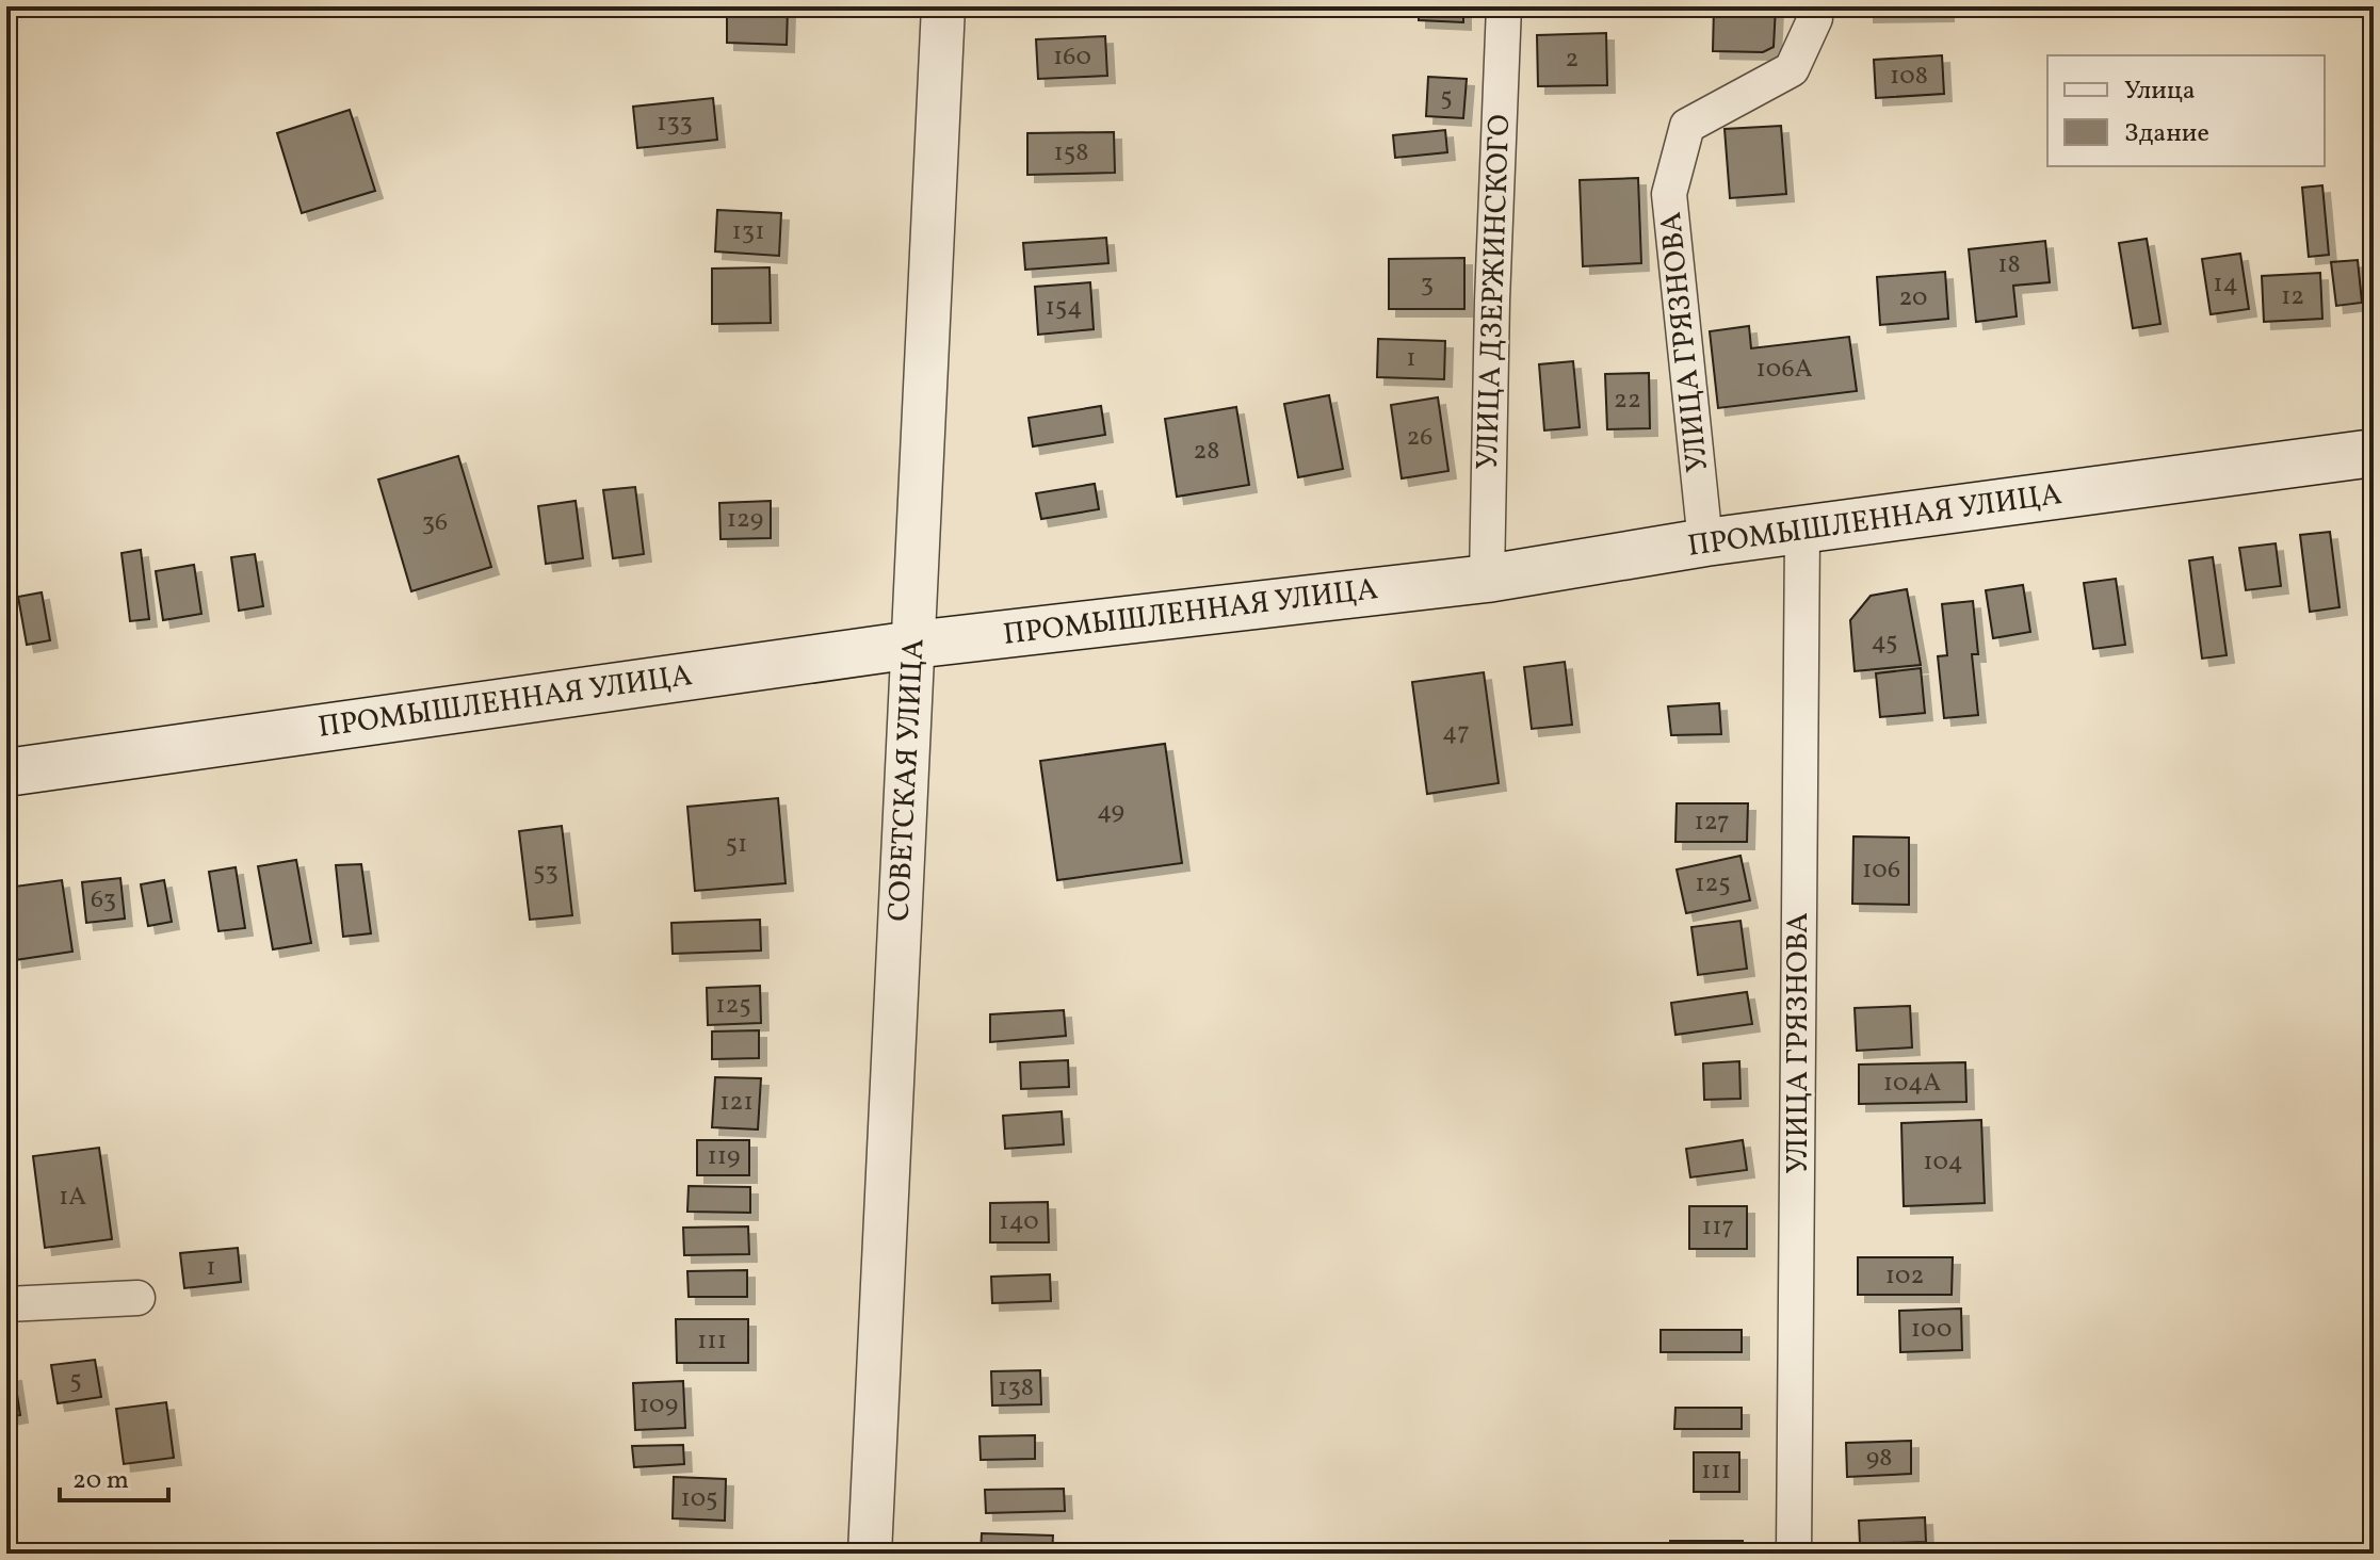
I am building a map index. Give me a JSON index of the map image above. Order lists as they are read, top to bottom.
{
  "streets": {
    "main road": ["ПРОМЫШЛЕННАЯ УЛИЦА"],
    "street": ["УЛИЦА ДЗЕРЖИНСКОГО", "УЛИЦА ГРЯЗНОВА", "СОВЕТСКАЯ УЛИЦА"]
  },
  "crossings": [
    ["УЛИЦА ДЗЕРЖИНСКОГО", "ПРОМЫШЛЕННАЯ УЛИЦА"],
    ["УЛИЦА ГРЯЗНОВА", "ПРОМЫШЛЕННАЯ УЛИЦА"],
    ["ПРОМЫШЛЕННАЯ УЛИЦА", "СОВЕТСКАЯ УЛИЦА"]
  ],
  "house_numbers": [
    "160",
    "2",
    "108",
    "5",
    "133",
    "158",
    "131",
    "18",
    "3",
    "14",
    "12",
    "20",
    "154",
    "1",
    "106А",
    "22",
    "26",
    "28",
    "129",
    "36",
    "45",
    "47",
    "49",
    "127",
    "51",
    "106",
    "53",
    "125",
    "63",
    "125",
    "104А",
    "121",
    "119",
    "104",
    "1А",
    "140",
    "117",
    "1",
    "102",
    "100",
    "111",
    "5",
    "138",
    "109",
    "98",
    "111",
    "105"
  ],
  "legend": ["Улица", "Здание"],
  "scale_bar": "20 m"
}
